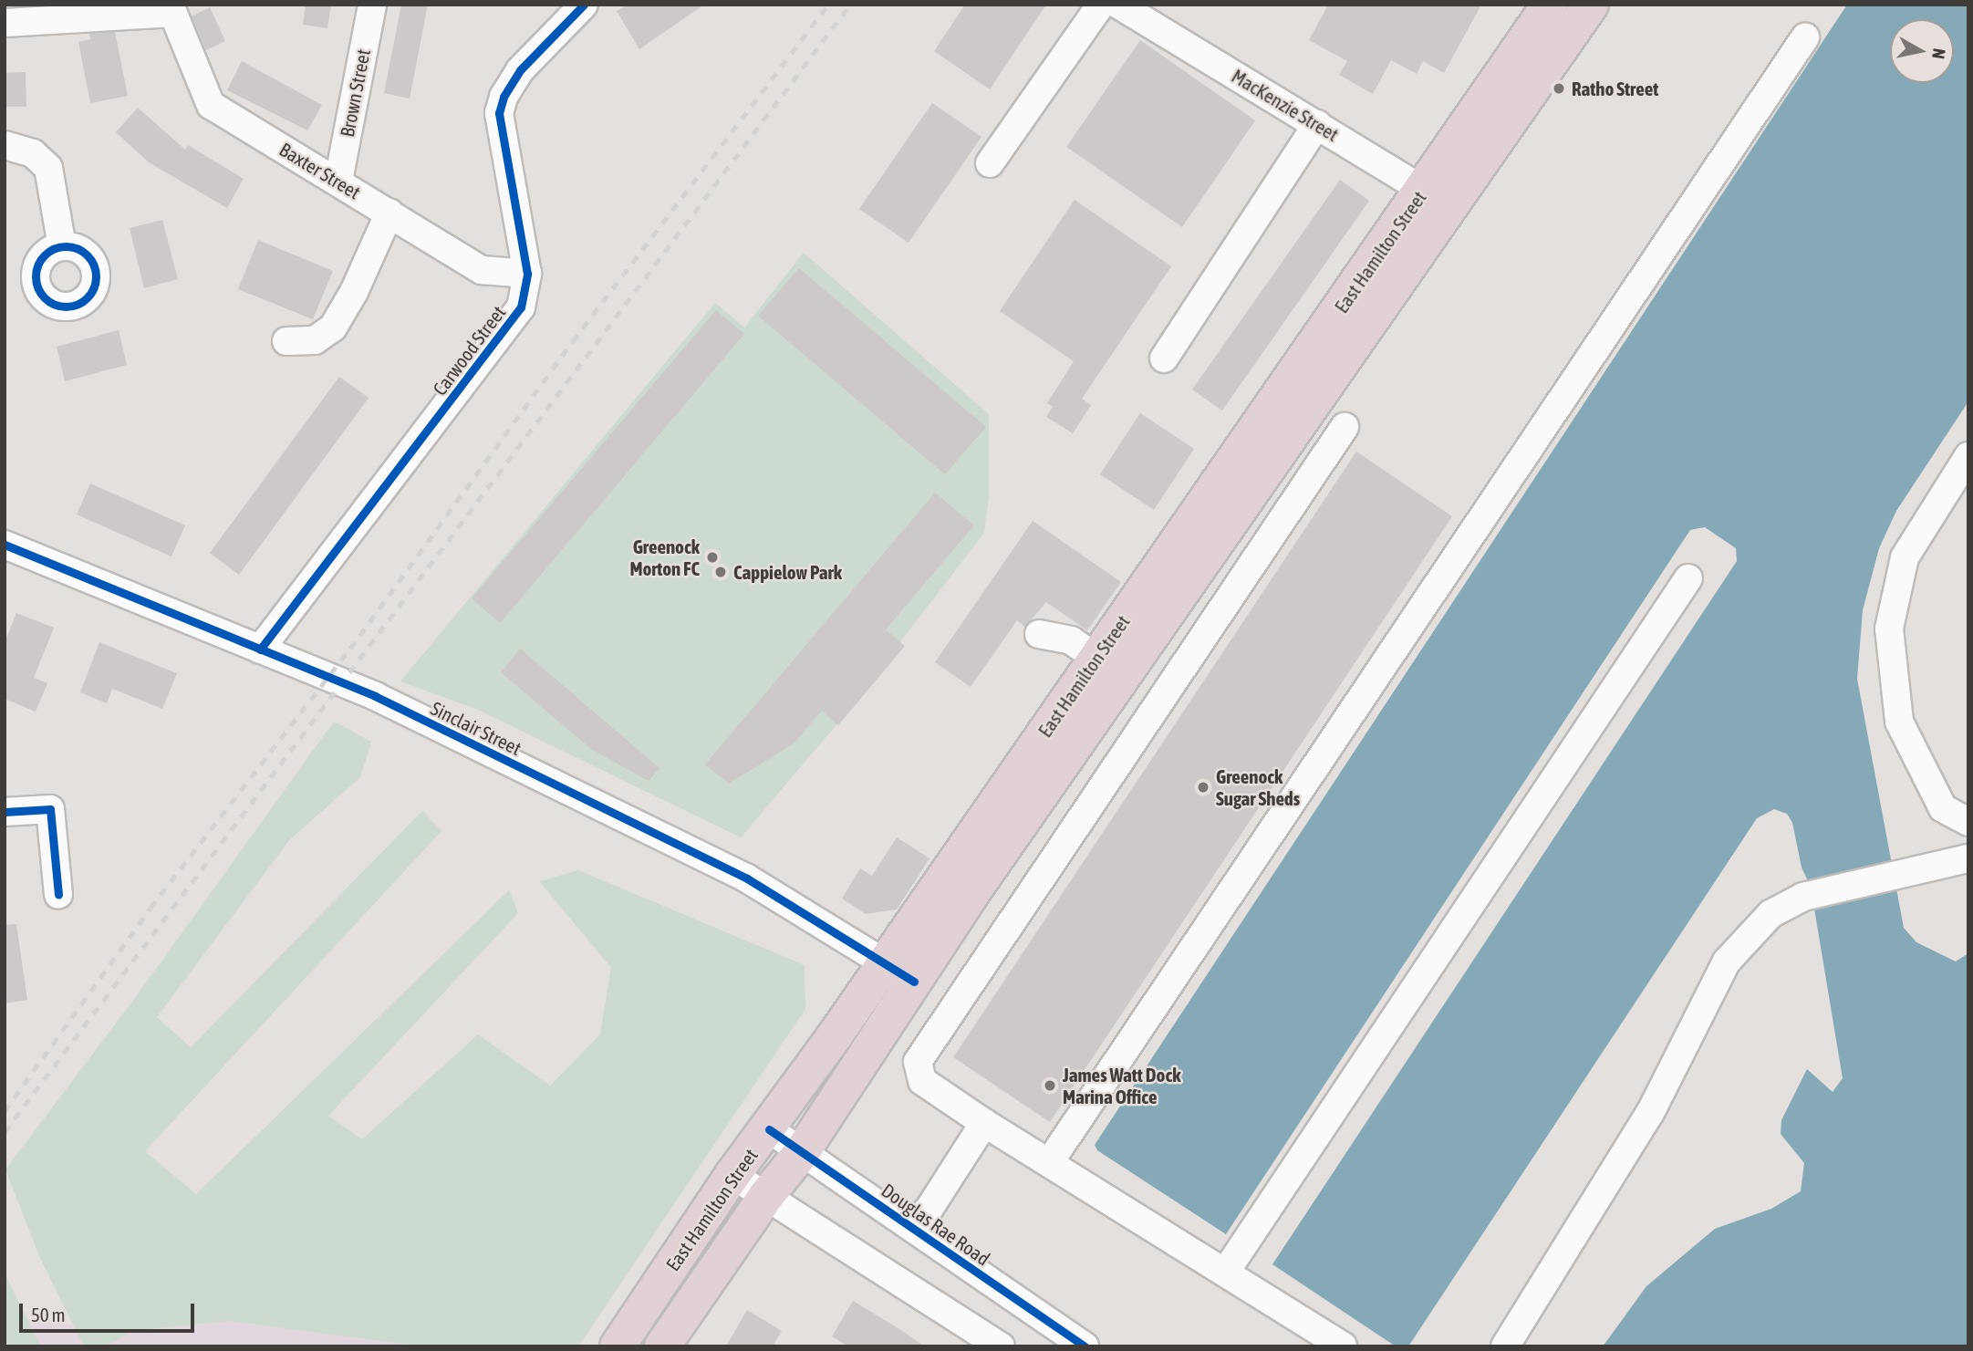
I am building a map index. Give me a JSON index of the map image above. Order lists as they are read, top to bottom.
{
  "streets": {
    "highway": ["East Hamilton Street"],
    "street": [
      "Brown Street",
      "MacKenzie Street",
      "Baxter Street",
      "Carwood Street",
      "Sinclair Street",
      "Douglas Rae Road"
    ]
  },
  "crossings": [
    ["Brown Street", "Baxter Street"],
    ["MacKenzie Street", "East Hamilton Street"],
    ["Baxter Street", "Carwood Street"],
    ["East Hamilton Street", "Sinclair Street"],
    ["East Hamilton Street", "Douglas Rae Road"],
    ["Carwood Street", "Sinclair Street"]
  ],
  "places": [
    "Ratho Street",
    "Greenock Morton FC",
    "Cappielow Park",
    "Greenock Sugar Sheds",
    "James Watt Dock Marina Office"
  ],
  "scale_bar": "50 m",
  "north": "right"
}
